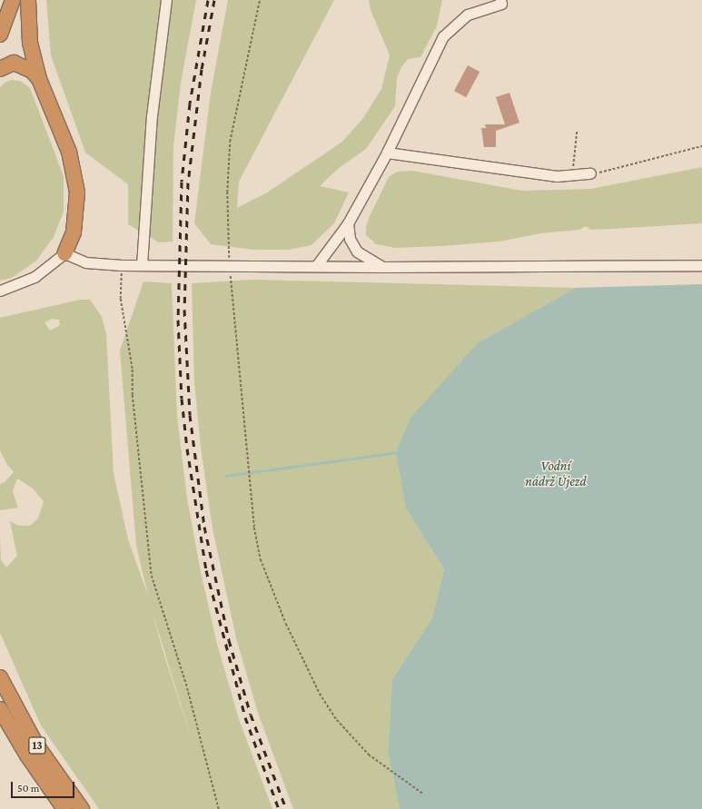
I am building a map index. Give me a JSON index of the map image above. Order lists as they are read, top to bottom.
{
  "streets": {
    "highway": ["13"]
  },
  "water": ["Vodní nádrž Újezd"],
  "scale_bar": "50 m"
}
